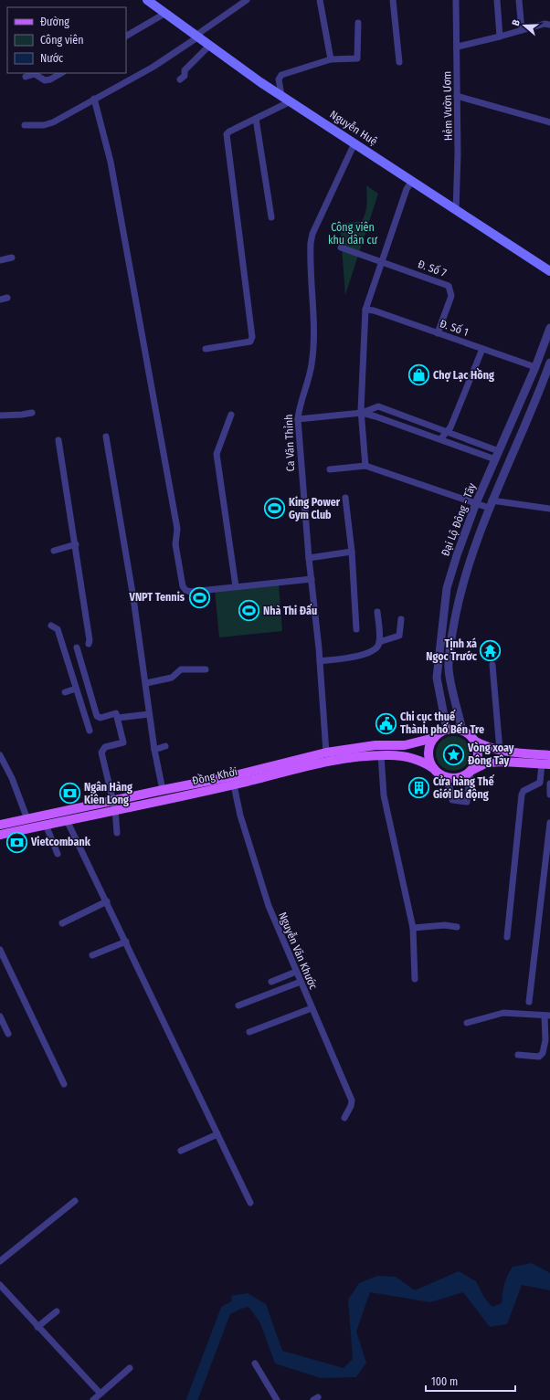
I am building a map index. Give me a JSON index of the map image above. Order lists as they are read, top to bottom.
{
  "streets": {
    "main road": ["Nguyễn Huệ", "Đồng Khởi"],
    "street": [
      "Hẻm Vườn Ươm",
      "Đ. Số 7",
      "Đ. Số 1",
      "Ca Văn Thỉnh",
      "Đại Lộ Đông - Tây",
      "Nguyễn Văn Khước"
    ]
  },
  "crossings": [
    ["Hẻm Vườn Ươm", "Nguyễn Huệ"],
    ["Nguyễn Huệ", "Ca Văn Thỉnh"],
    ["Đ. Số 7", "Đ. Số 1"],
    ["Đ. Số 1", "Đại Lộ Đông - Tây"],
    ["Ca Văn Thỉnh", "Đồng Khởi"],
    ["Đại Lộ Đông - Tây", "Đồng Khởi"],
    ["Đồng Khởi", "Nguyễn Văn Khước"]
  ],
  "parks": ["Công viên khu dân cư"],
  "places": {
    "shop": ["Chợ Lạc Hồng"],
    "sports": ["King Power Gym Club", "VNPT Tennis", "Nhà Thi Đấu"],
    "temple": ["Tịnh xá Ngọc Trước"],
    "public building": ["Chi cục thuế Thành phố Bến Tre"],
    "place": ["Vòng xoay Đông Tây"],
    "building": ["Cửa hàng Thế Giới Di động"],
    "bank": ["Ngân Hàng Kiên Long", "Vietcombank"]
  },
  "legend": ["Đường", "Công viên", "Nước"],
  "scale_bar": "100 m",
  "north": "left"
}
